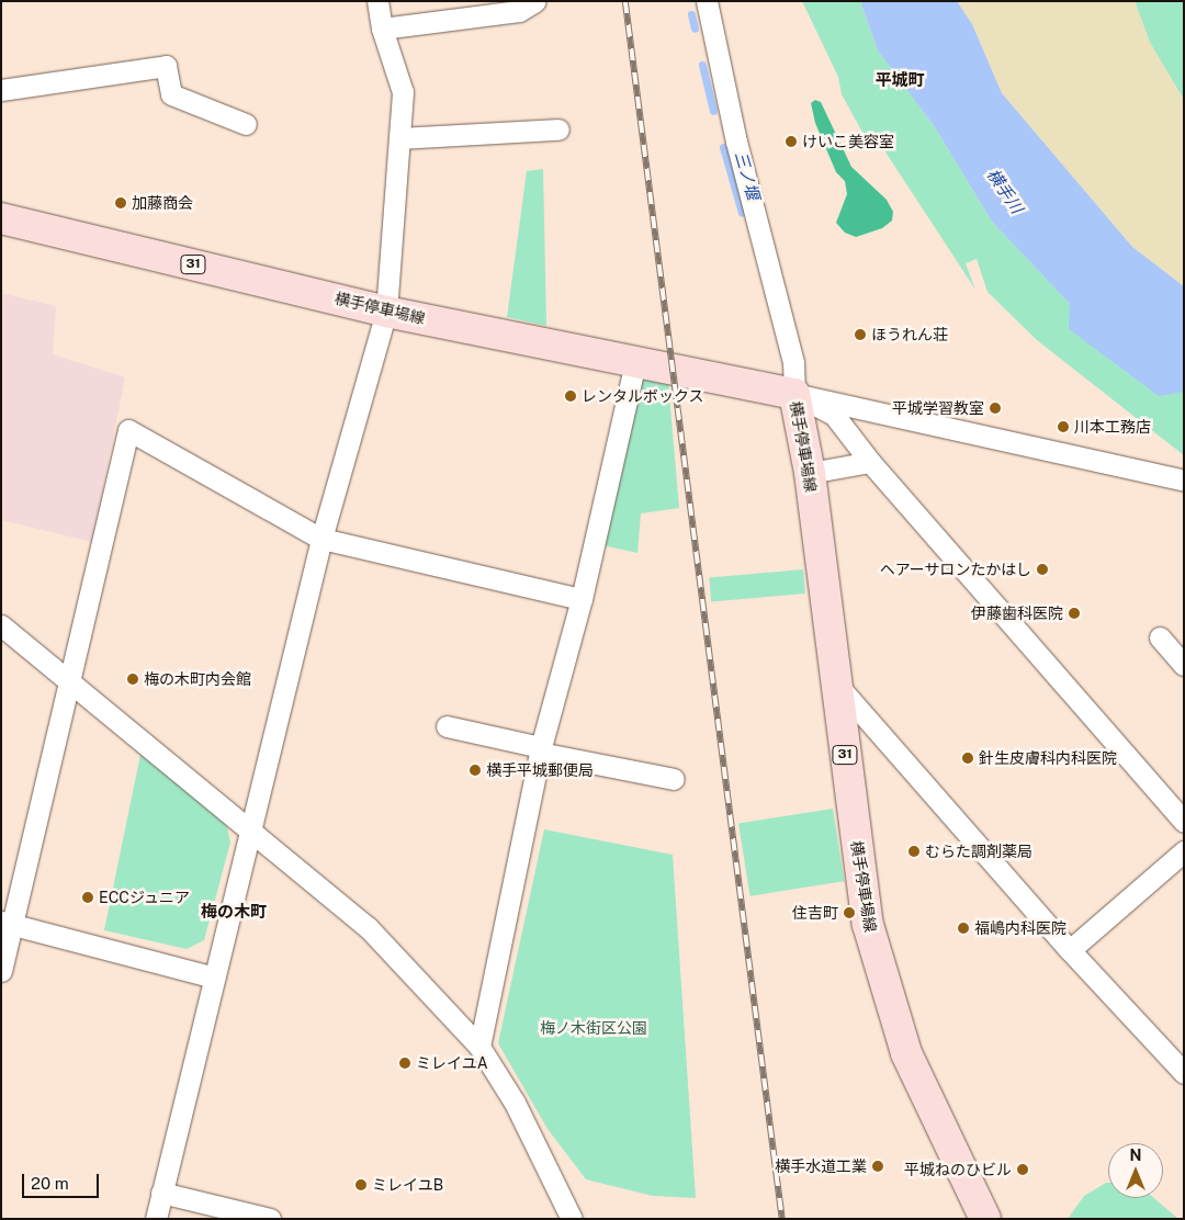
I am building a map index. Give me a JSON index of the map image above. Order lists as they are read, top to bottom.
{
  "streets": {
    "main road": ["31", "横手停車場線"]
  },
  "districts": ["平城町", "梅の木町"],
  "water": ["三ノ堰", "横手川"],
  "parks": ["梅ノ木街区公園"],
  "places": [
    "けいこ美容室",
    "加藤商会",
    "ほうれん荘",
    "レンタルボックス",
    "平城学習教室",
    "川本工務店",
    "ヘアーサロンたかはし",
    "伊藤歯科医院",
    "梅の木町内会館",
    "針生皮膚科内科医院",
    "横手平城郵便局",
    "むらた調剤薬局",
    "ECCジュニア",
    "住吉町",
    "福嶋内科医院",
    "ミレイユA",
    "横手水道工業",
    "平城ねのひビル",
    "ミレイユB"
  ],
  "scale_bar": "20 m",
  "north": "top"
}
